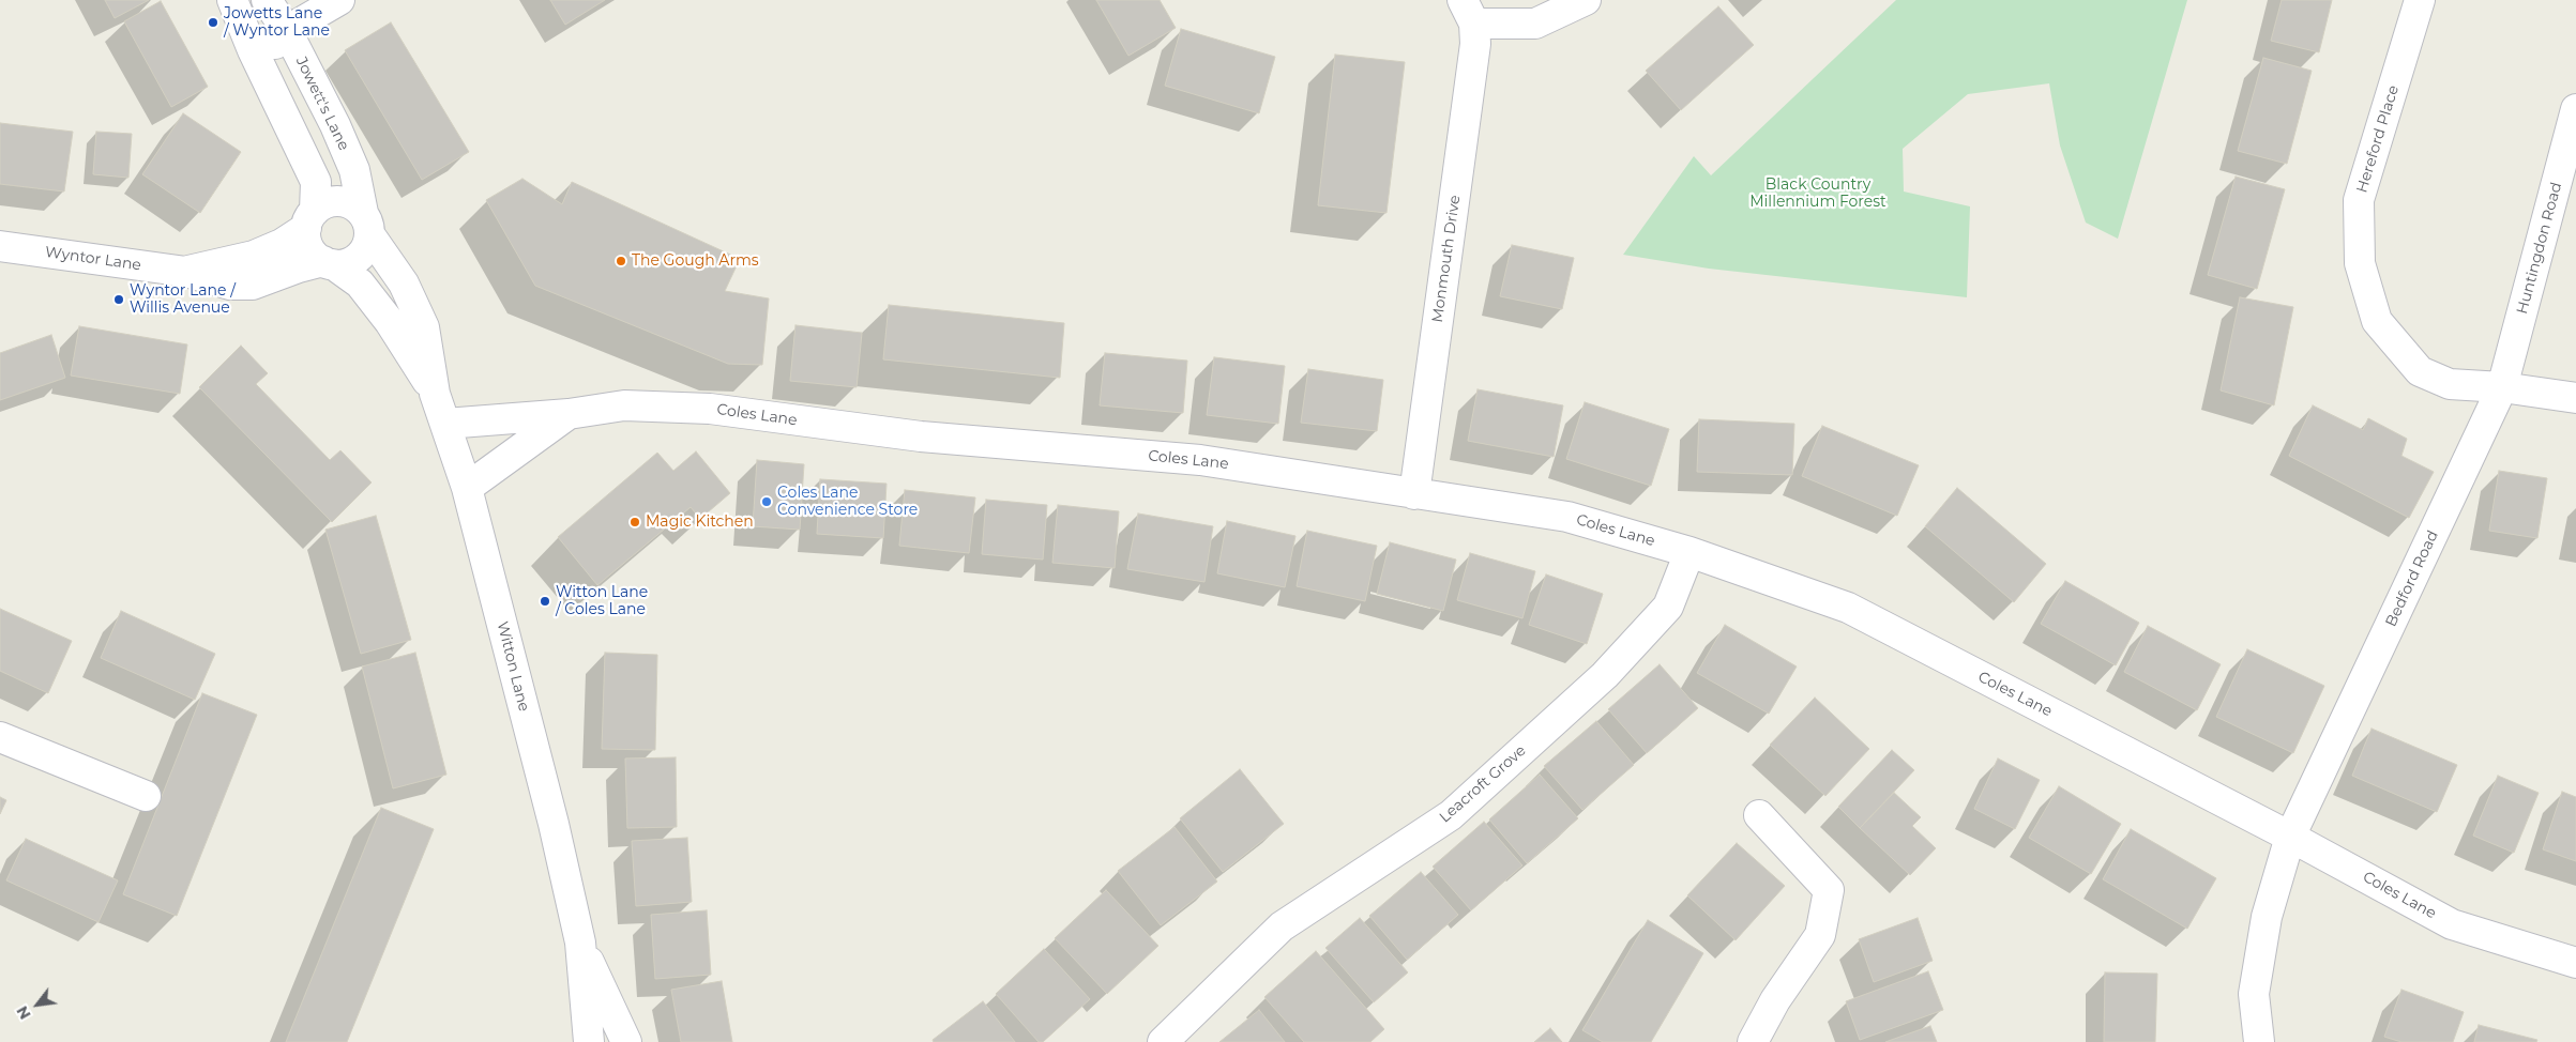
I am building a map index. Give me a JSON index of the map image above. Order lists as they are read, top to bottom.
{
  "streets": {
    "street": [
      "Jowett's Lane",
      "Hereford Place",
      "Huntingdon Road",
      "Wyntor Lane",
      "Monmouth Drive",
      "Coles Lane",
      "Bedford Road",
      "Witton Lane",
      "Leacroft Grove"
    ]
  },
  "crossings": [
    ["Jowett's Lane", "Wyntor Lane"],
    ["Jowett's Lane", "Witton Lane"],
    ["Hereford Place", "Huntingdon Road"],
    ["Hereford Place", "Bedford Road"],
    ["Huntingdon Road", "Bedford Road"],
    ["Wyntor Lane", "Witton Lane"],
    ["Monmouth Drive", "Coles Lane"],
    ["Coles Lane", "Bedford Road"],
    ["Coles Lane", "Witton Lane"],
    ["Coles Lane", "Leacroft Grove"]
  ],
  "parks": ["Black Country Millennium Forest"],
  "places": [
    "Jowetts Lane / Wyntor Lane",
    "The Gough Arms",
    "Wyntor Lane / Willis Avenue",
    "Coles Lane Convenience Store",
    "Magic Kitchen",
    "Witton Lane / Coles Lane"
  ],
  "north": "bottom left"
}
